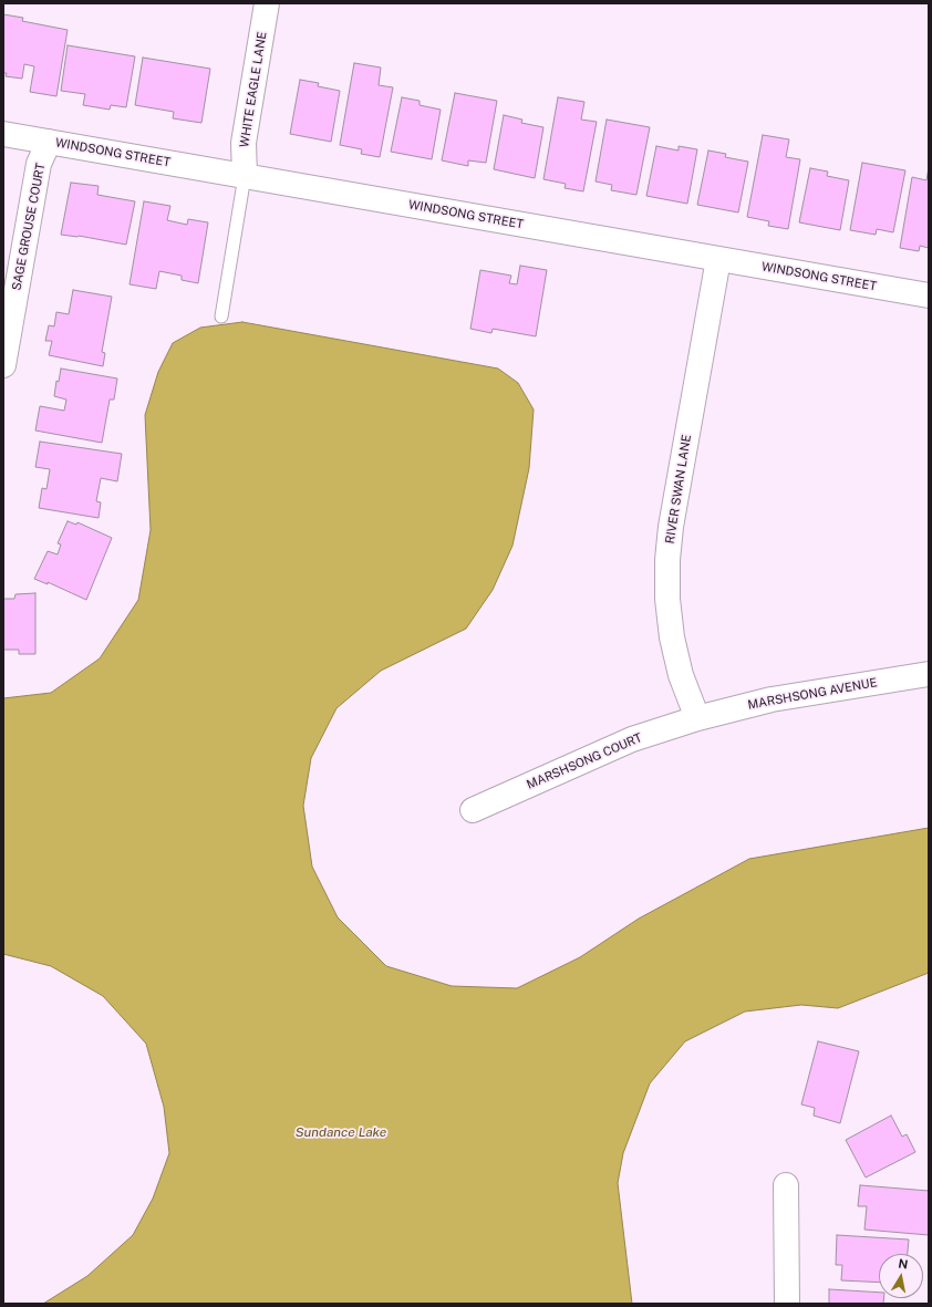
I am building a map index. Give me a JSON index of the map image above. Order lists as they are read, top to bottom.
{
  "streets": {
    "street": [
      "WHITE EAGLE LANE",
      "WINDSONG STREET",
      "SAGE GROUSE COURT",
      "RIVER SWAN LANE",
      "MARSHSONG AVENUE",
      "MARSHSONG COURT"
    ]
  },
  "crossings": [
    ["WHITE EAGLE LANE", "WINDSONG STREET"],
    ["WINDSONG STREET", "SAGE GROUSE COURT"],
    ["WINDSONG STREET", "RIVER SWAN LANE"],
    ["RIVER SWAN LANE", "MARSHSONG AVENUE"],
    ["RIVER SWAN LANE", "MARSHSONG COURT"],
    ["MARSHSONG AVENUE", "MARSHSONG COURT"]
  ],
  "water": ["Sundance Lake"],
  "north": "top"
}
